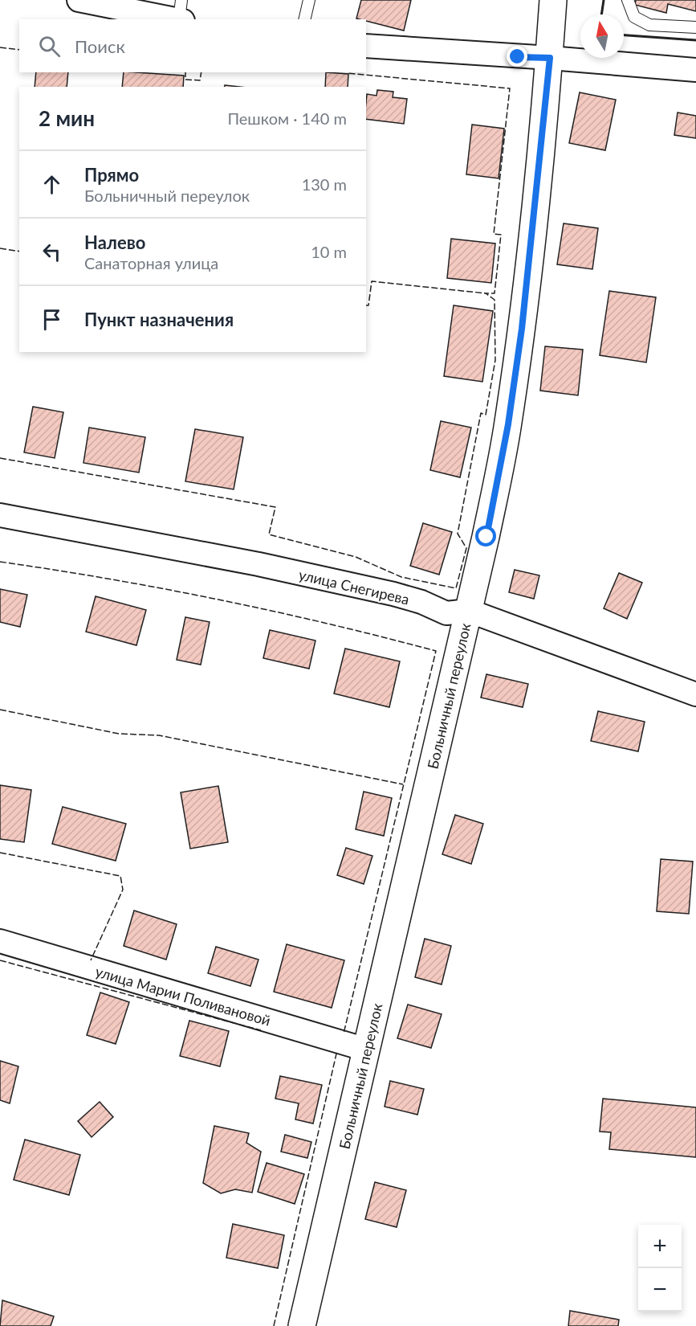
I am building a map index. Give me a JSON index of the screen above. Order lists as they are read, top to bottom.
{
  "streets": {
    "street": ["улица Снегирева", "Больничный переулок", "улица Марии Поливановой"]
  },
  "crossings": [
    ["улица Снегирева", "Больничный переулок"],
    ["Больничный переулок", "улица Марии Поливановой"]
  ],
  "north": "top",
  "page": {
    "search": "Поиск",
    "heading": ["2 мин", "Пешком · 140 m"],
    "list": [
      ["Прямо", "Больничный переулок", "130 m"],
      ["Налево", "Санаторная улица", "10 m"],
      "Пункт назначения"
    ],
    "map_buttons": ["+", "−"]
  }
}
